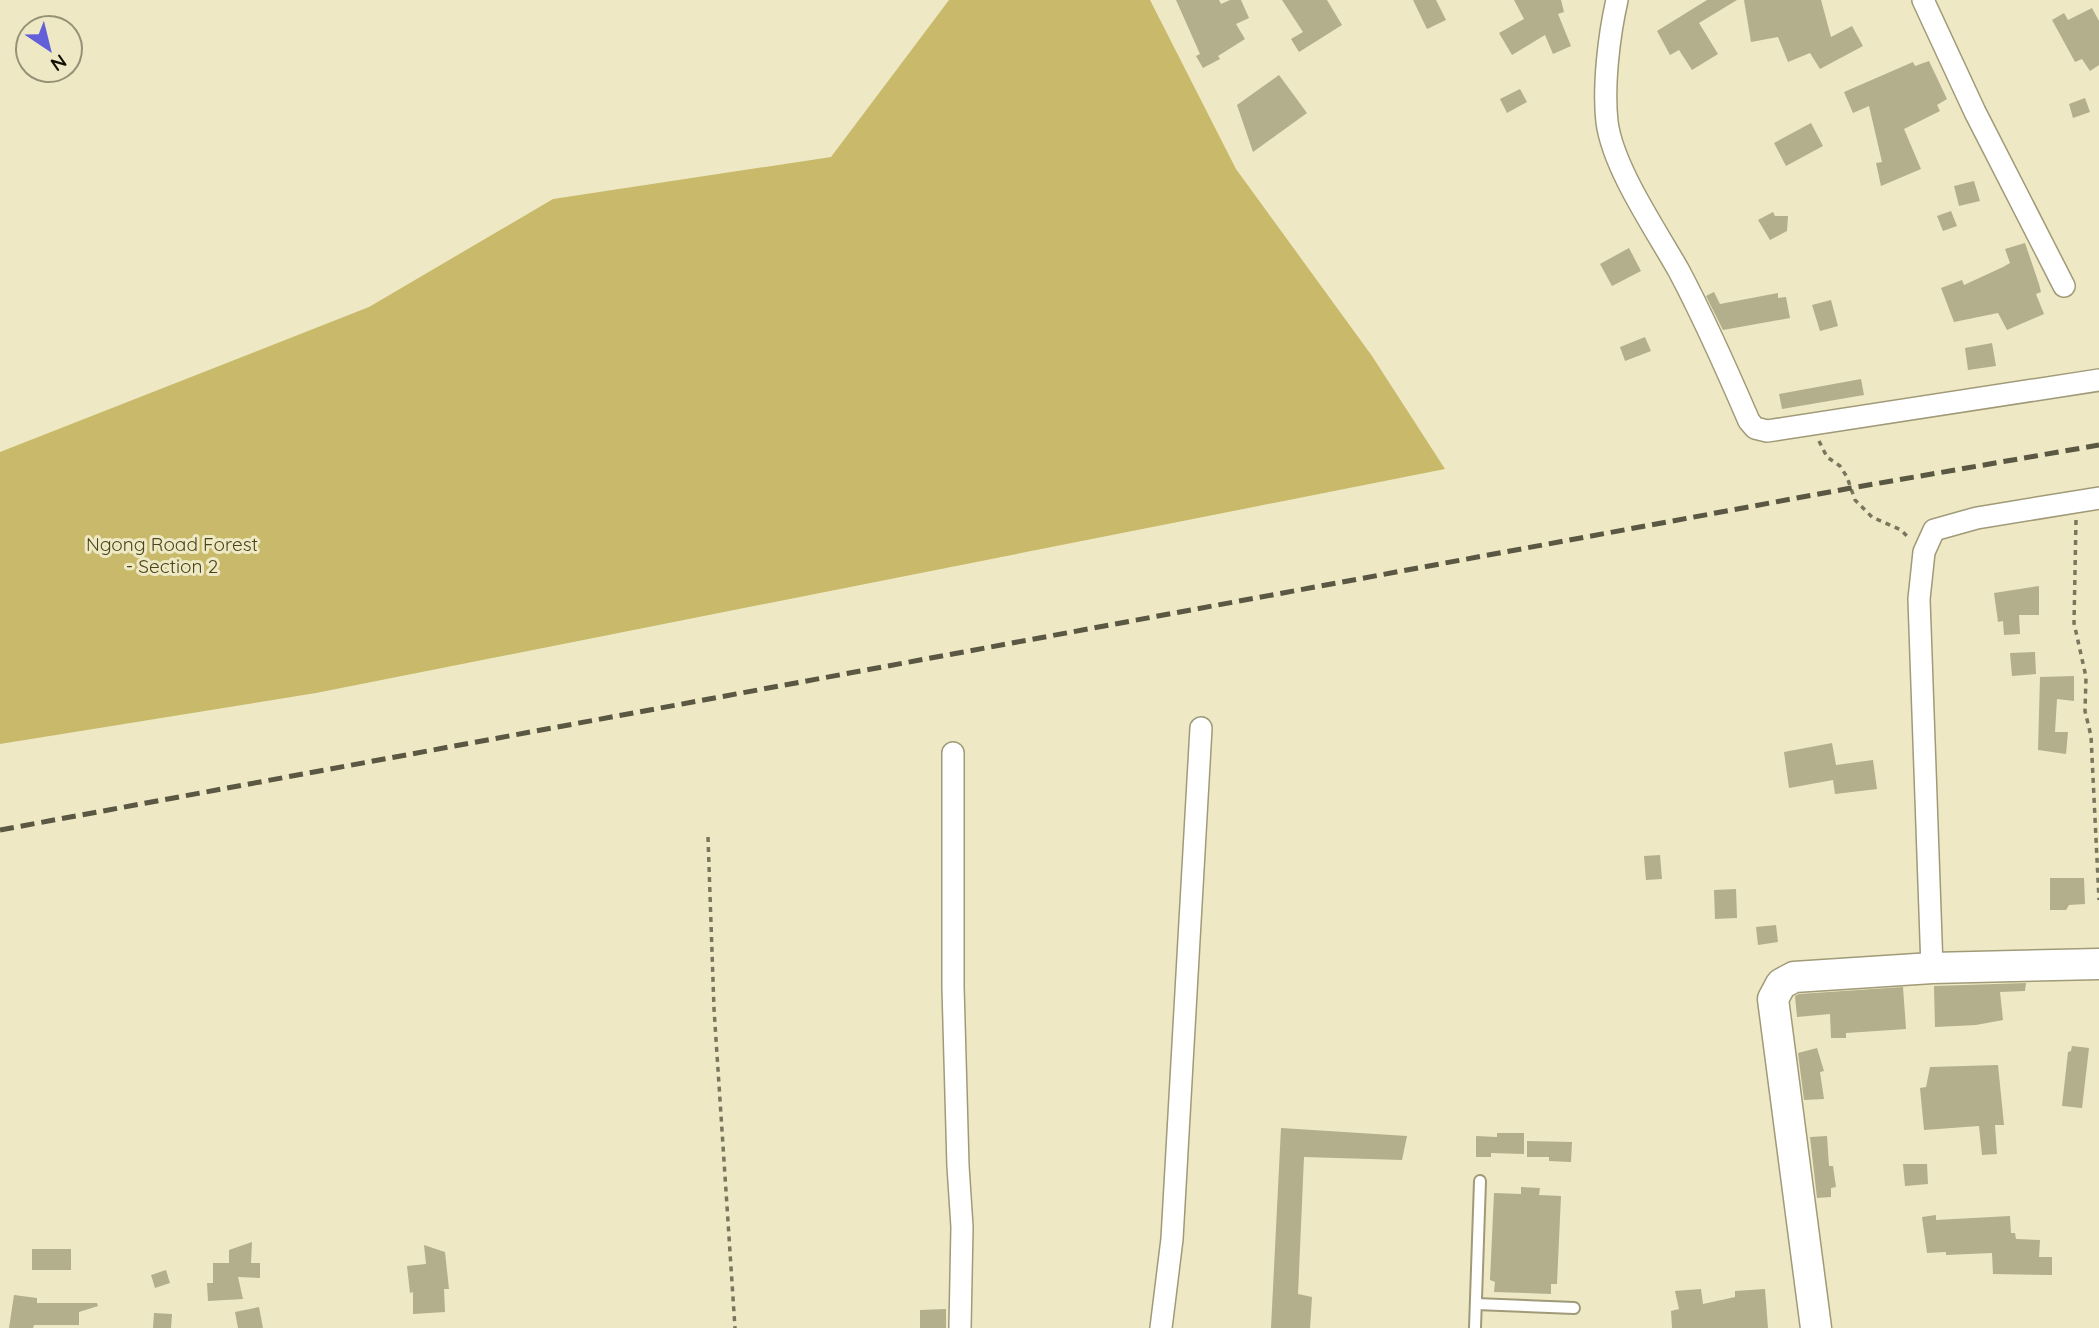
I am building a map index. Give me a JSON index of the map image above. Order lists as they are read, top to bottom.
{
  "parks": ["Ngong Road Forest - Section 2"],
  "north": "bottom right"
}
